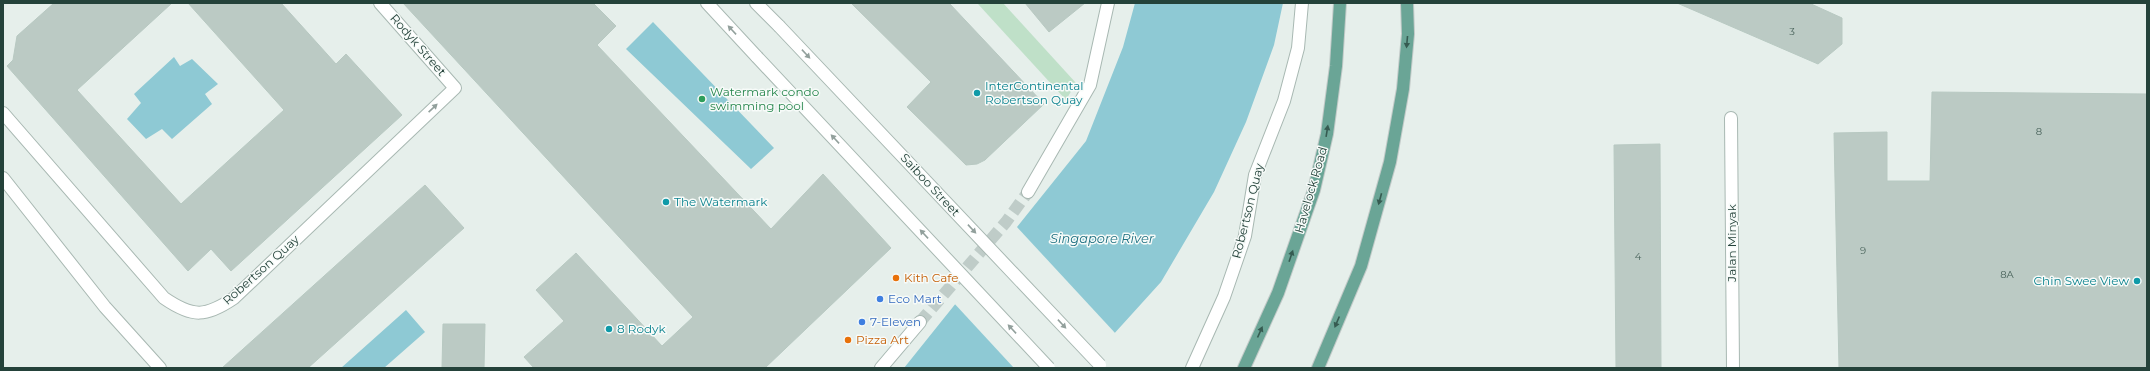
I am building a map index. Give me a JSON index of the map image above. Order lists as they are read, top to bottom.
{
  "streets": {
    "main road": ["Havelock Road"],
    "street": [
      "Rodyk Street",
      "Saiboo Street",
      "Robertson Quay",
      "Jalan Minyak"
    ]
  },
  "crossings": [
    ["Rodyk Street", "Robertson Quay"]
  ],
  "water": ["Singapore River"],
  "places": [
    "InterContinental Robertson Quay",
    "Watermark condo swimming pool",
    "The Watermark",
    "Kith Cafe",
    "Chin Swee View",
    "Eco Mart",
    "7-Eleven",
    "8 Rodyk",
    "Pizza Art"
  ],
  "house_numbers": [
    "3",
    "8",
    "9",
    "4",
    "8A"
  ]
}
